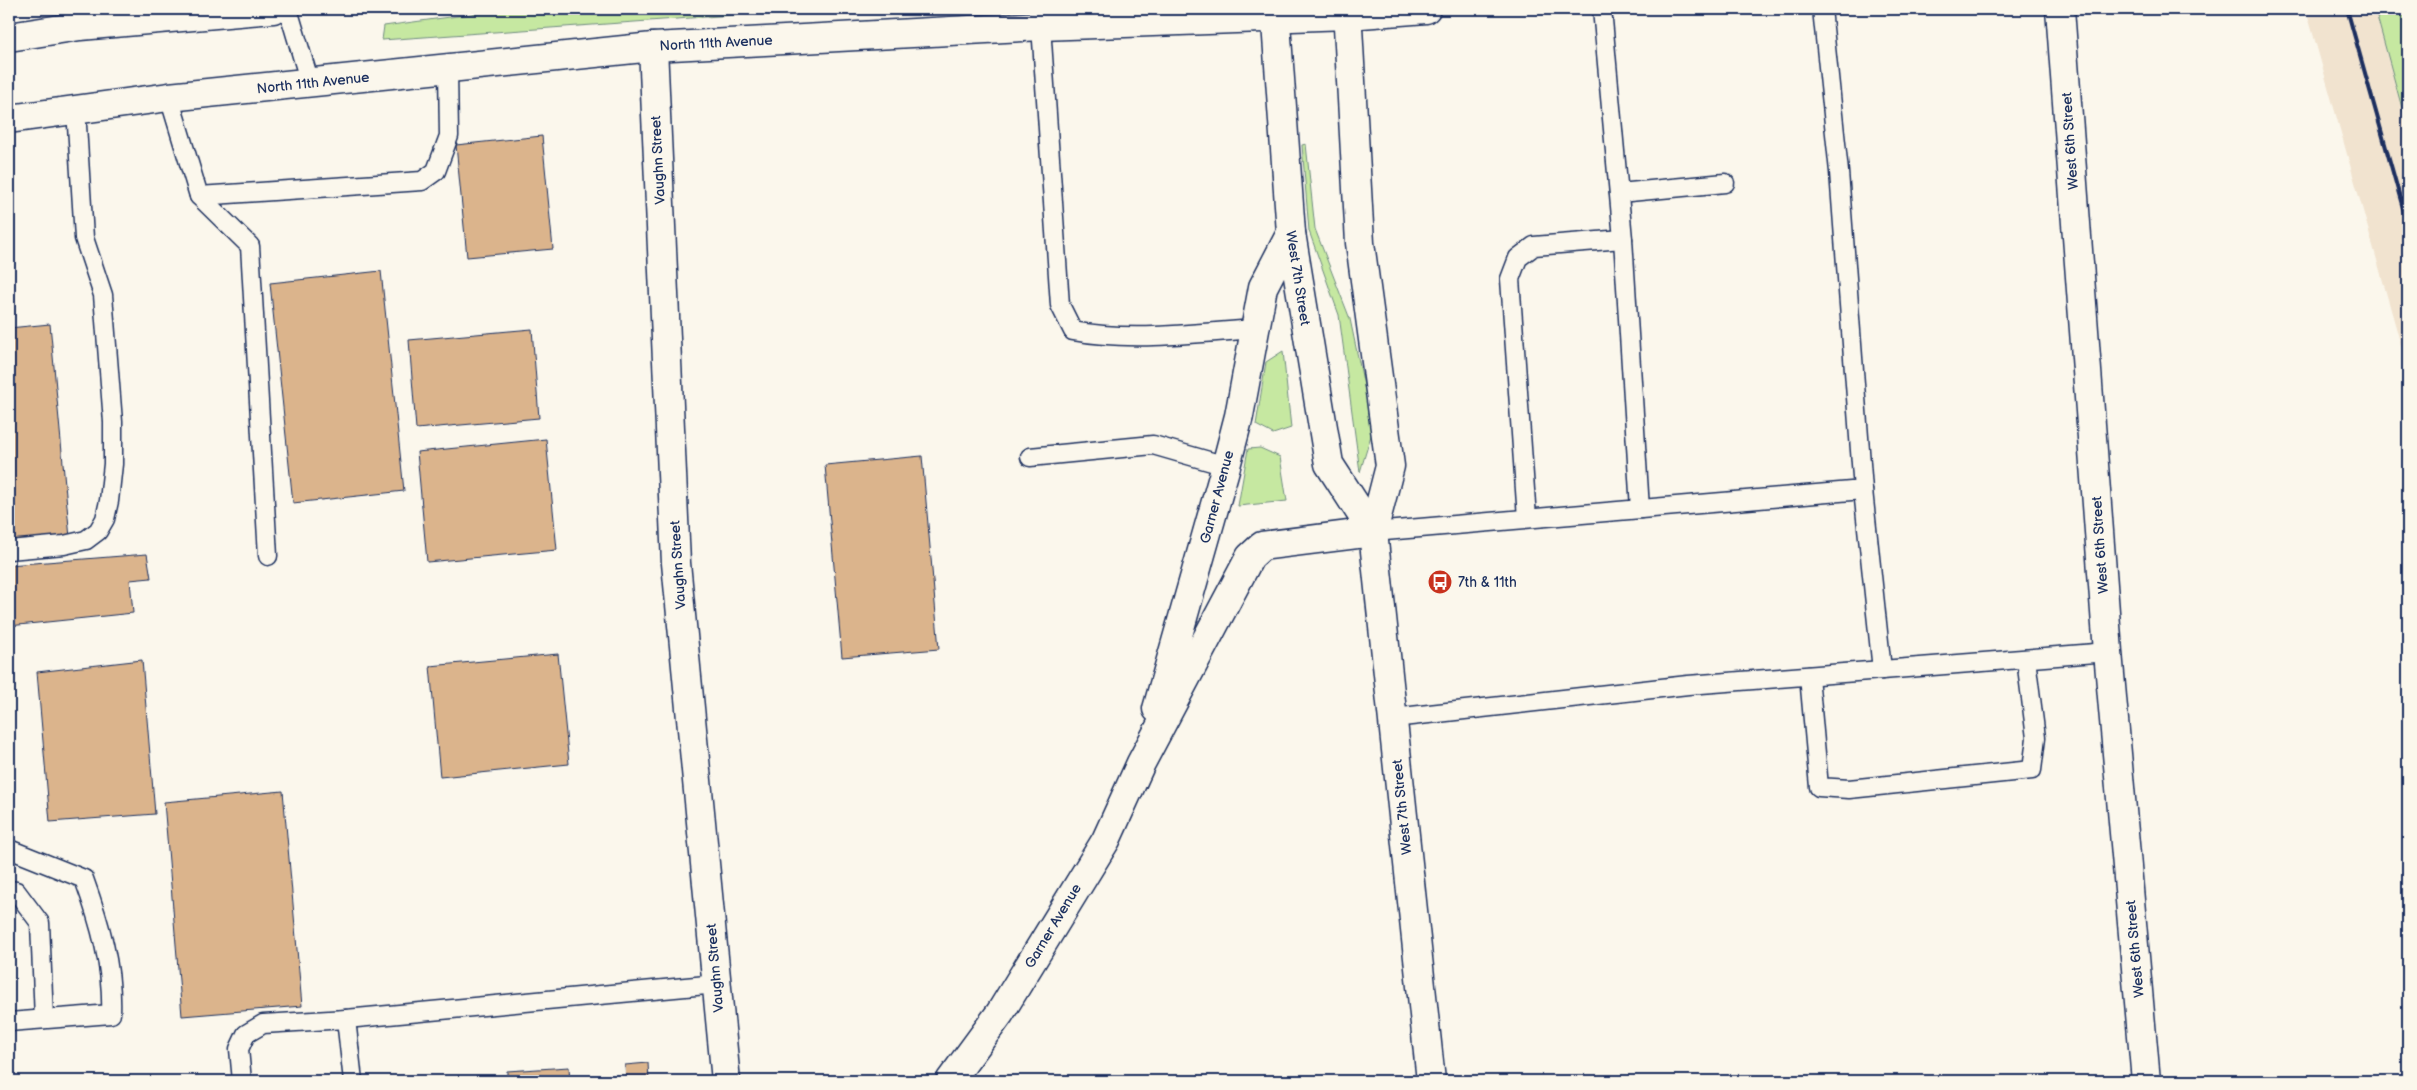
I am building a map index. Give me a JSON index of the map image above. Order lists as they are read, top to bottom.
{
  "streets": {
    "street": [
      "North 11th Avenue",
      "West 6th Street",
      "Vaughn Street",
      "West 7th Street",
      "Garner Avenue"
    ]
  },
  "crossings": [
    ["North 11th Avenue", "Vaughn Street"],
    ["North 11th Avenue", "West 7th Street"],
    ["West 7th Street", "Garner Avenue"]
  ],
  "places": {
    "bus stop": ["7th & 11th"]
  }
}
